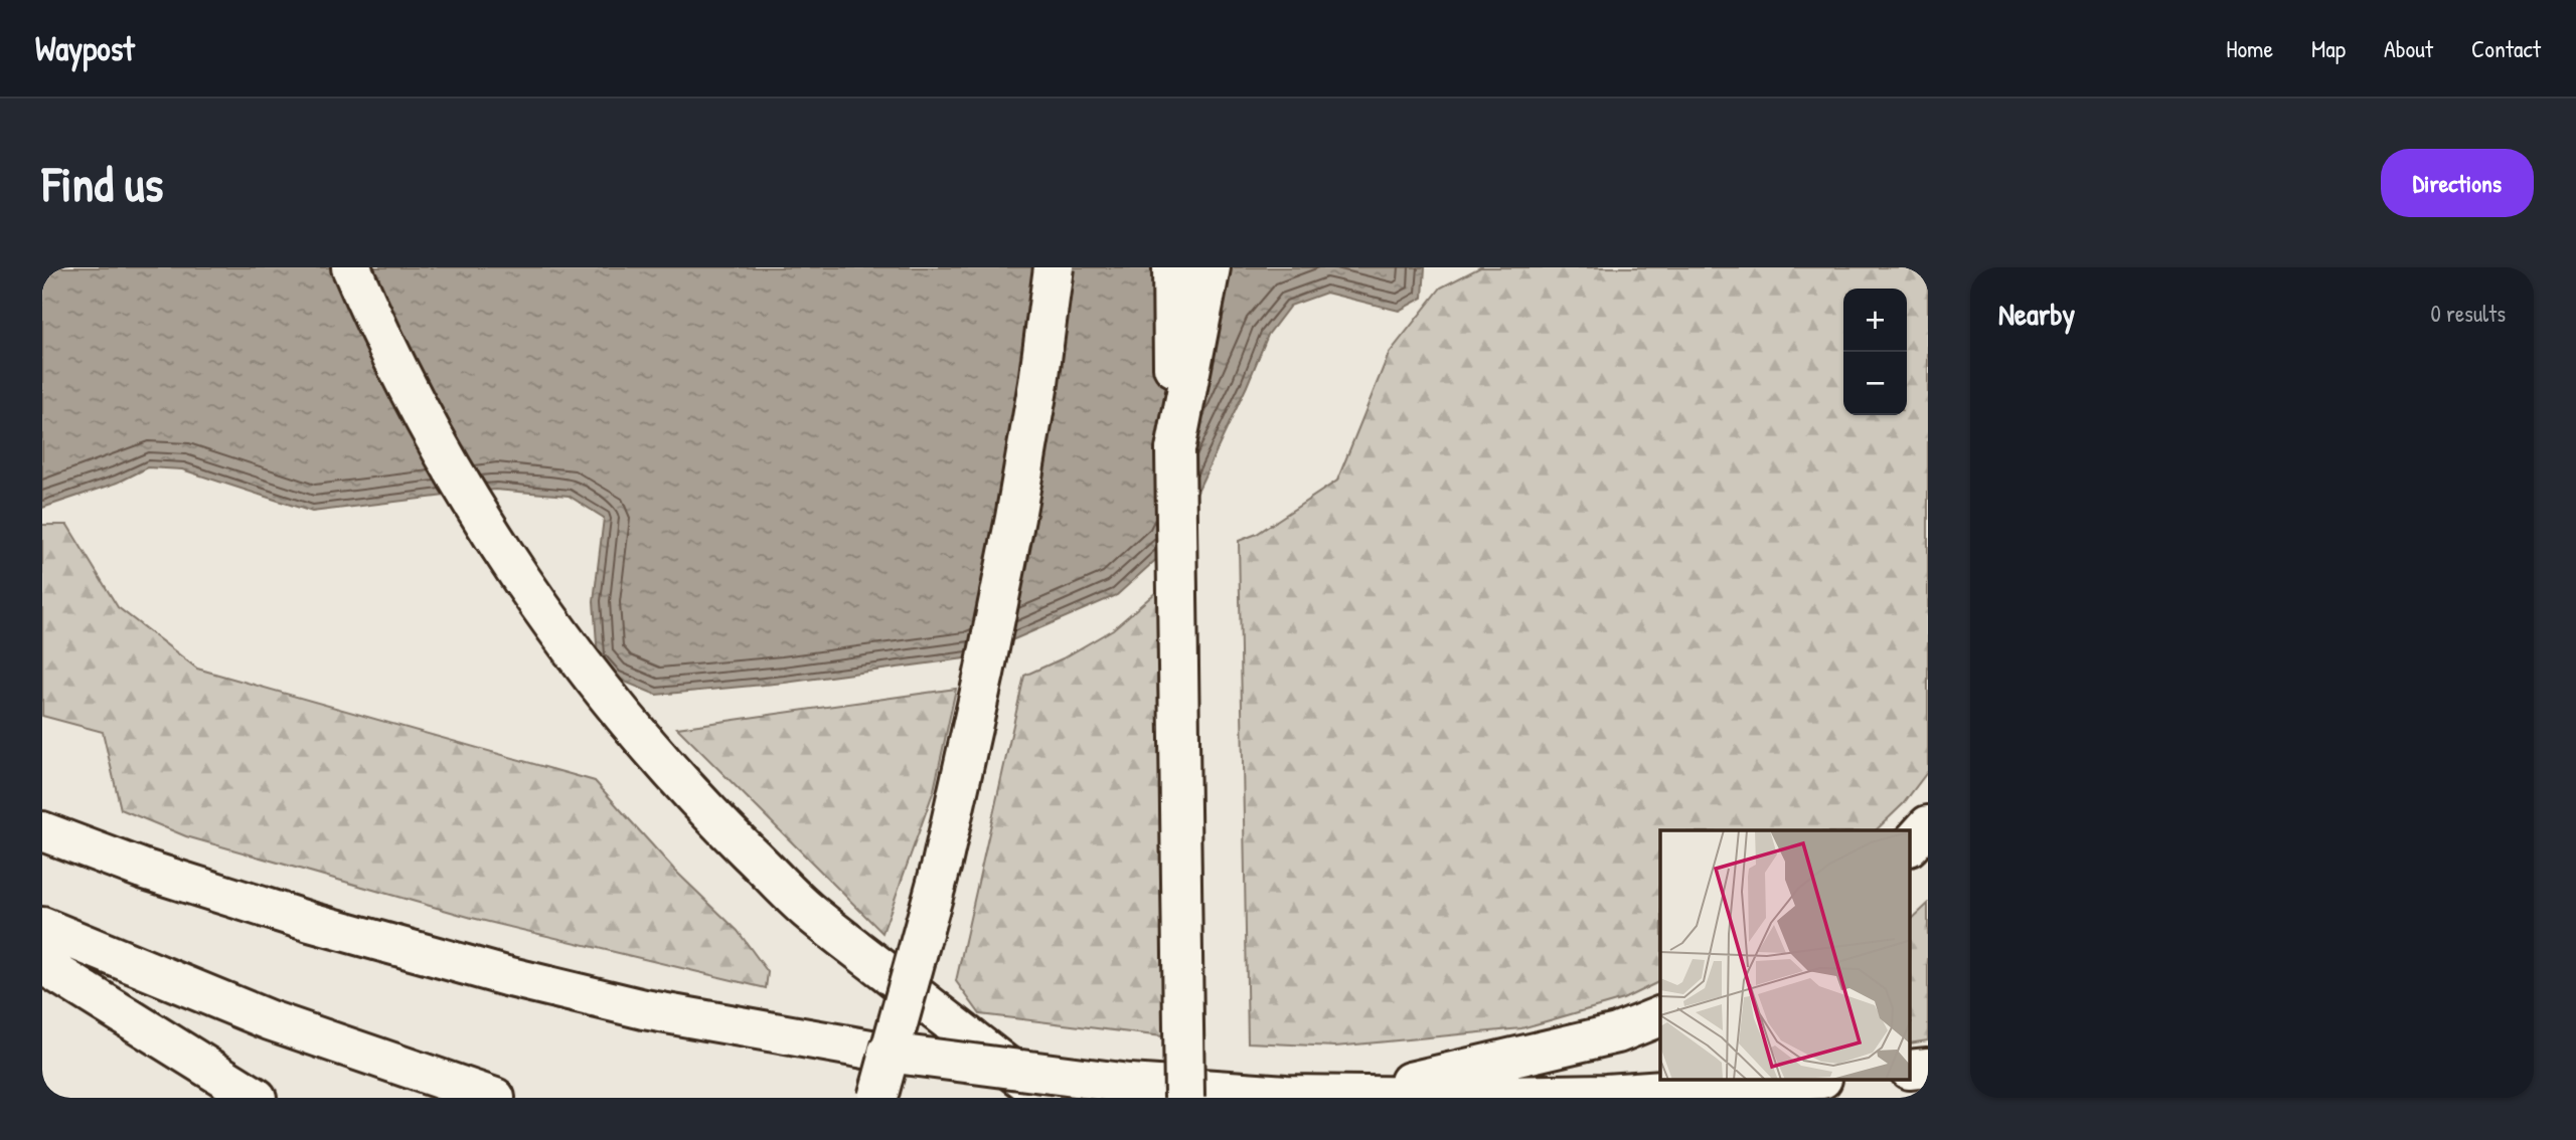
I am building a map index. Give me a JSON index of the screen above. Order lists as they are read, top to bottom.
{
  "page": {
    "header": "Waypost",
    "nav": [
      "Home",
      "Map",
      "About",
      "Contact"
    ],
    "buttons": "Directions",
    "title": "Find us",
    "heading": ["Nearby", "0 results"],
    "map_buttons": ["+", "−"]
  }
}
